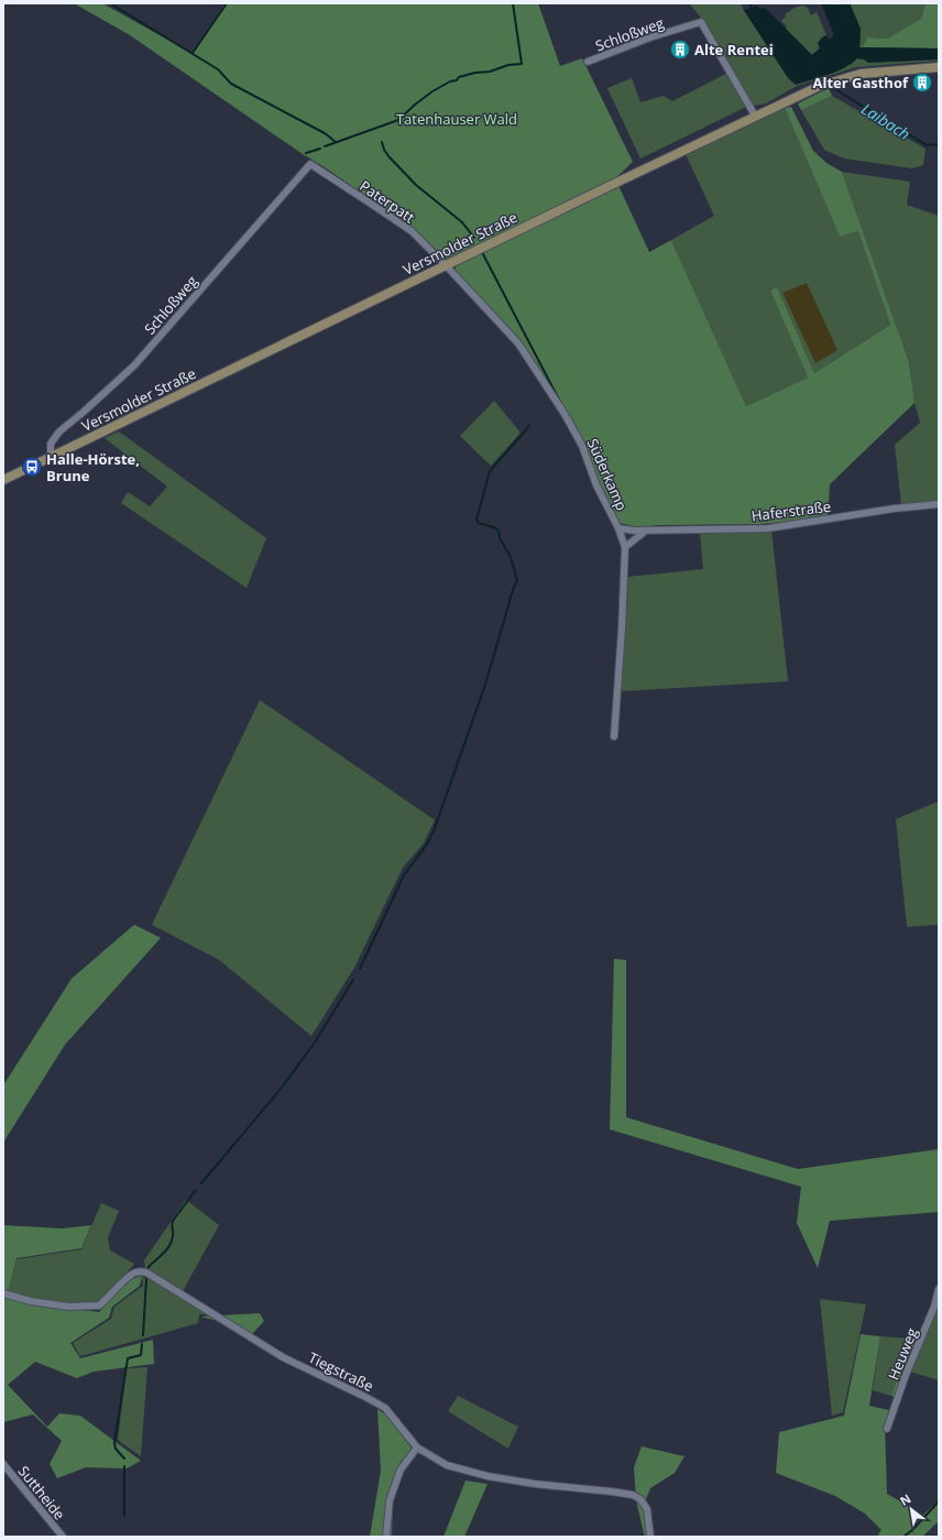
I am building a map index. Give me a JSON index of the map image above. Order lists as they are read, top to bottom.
{
  "streets": {
    "main road": ["Versmolder Straße"],
    "street": [
      "Schloßweg",
      "Paterpatt",
      "Süderkamp",
      "Haferstraße",
      "Heuweg",
      "Tiegstraße",
      "Suttheide"
    ]
  },
  "crossings": [
    ["Schloßweg", "Paterpatt"],
    ["Schloßweg", "Versmolder Straße"],
    ["Paterpatt", "Versmolder Straße"],
    ["Paterpatt", "Süderkamp"],
    ["Versmolder Straße", "Süderkamp"],
    ["Süderkamp", "Haferstraße"]
  ],
  "water": ["Laibach"],
  "parks": ["Tatenhauser Wald"],
  "places": {
    "building": ["Alte Rentei", "Alter Gasthof"],
    "bus stop": ["Halle-Hörste, Brune"]
  },
  "north": "top left"
}
